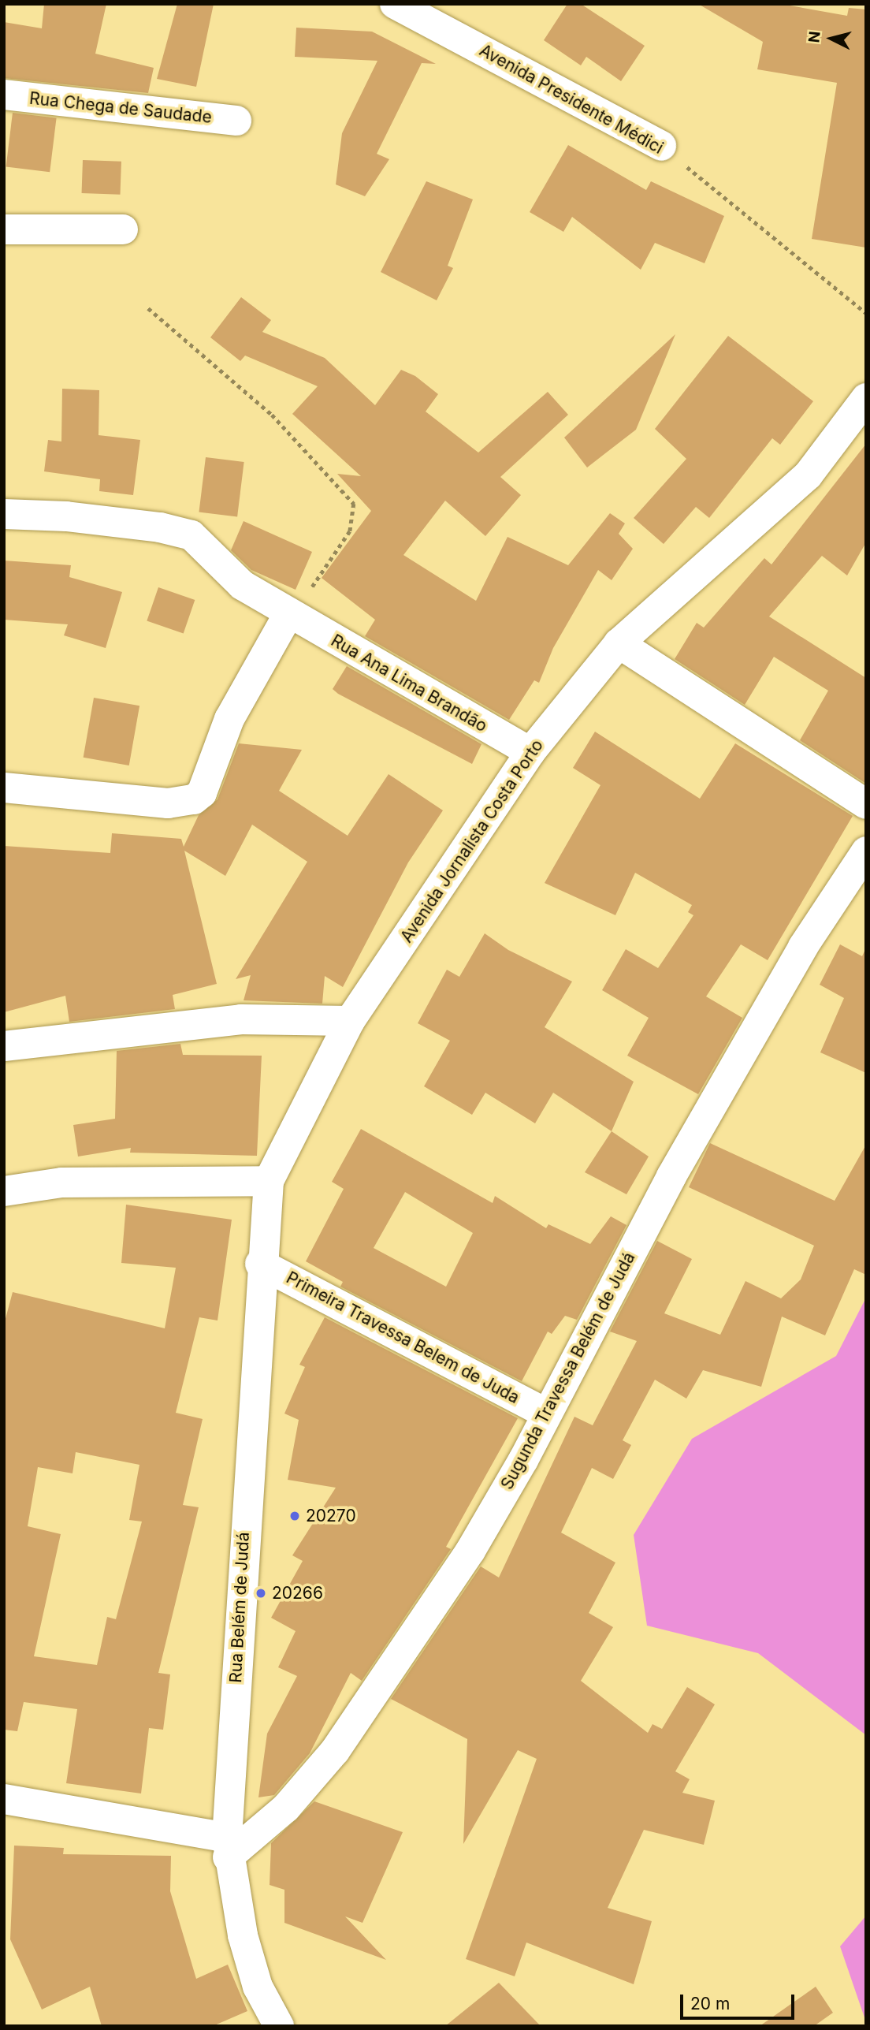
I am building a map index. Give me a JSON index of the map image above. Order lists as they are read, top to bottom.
{
  "streets": {
    "street": [
      "Avenida Presidente Médici",
      "Rua Chega de Saudade",
      "Rua Ana Lima Brandão",
      "Avenida Jornalista Costa Porto",
      "Primeira Travessa Belem de Juda",
      "Sugunda Travessa Belém de Judá",
      "Rua Belém de Judá"
    ]
  },
  "crossings": [
    ["Rua Ana Lima Brandão", "Avenida Jornalista Costa Porto"],
    ["Avenida Jornalista Costa Porto", "Rua Belém de Judá"],
    ["Primeira Travessa Belem de Juda", "Sugunda Travessa Belém de Judá"],
    ["Primeira Travessa Belem de Juda", "Rua Belém de Judá"],
    ["Sugunda Travessa Belém de Judá", "Rua Belém de Judá"]
  ],
  "places": ["20270", "20266"],
  "scale_bar": "20 m",
  "north": "left"
}
